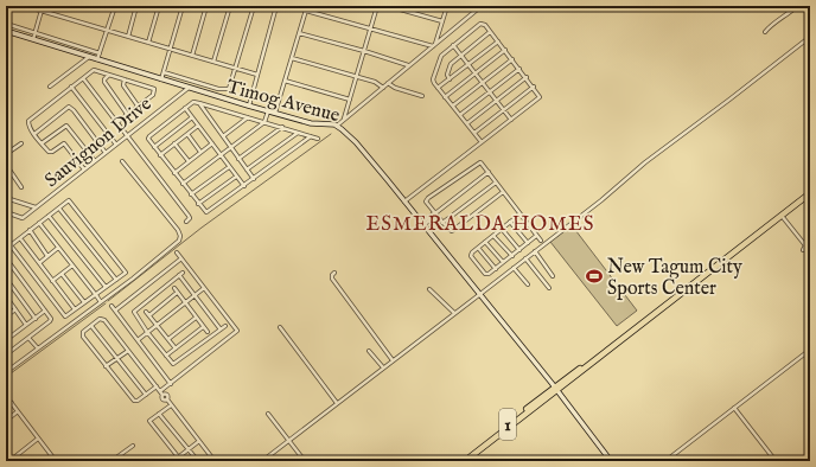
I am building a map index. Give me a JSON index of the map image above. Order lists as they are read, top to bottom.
{
  "streets": {
    "highway": ["1"],
    "main road": ["Timog Avenue"],
    "street": ["Sauvignon Drive"]
  },
  "crossings": [
    ["Timog Avenue", "Sauvignon Drive"],
    ["Timog Avenue", "1"]
  ],
  "districts": ["ESMERALDA HOMES"],
  "places": {
    "sports": ["New Tagum City Sports Center"]
  }
}
